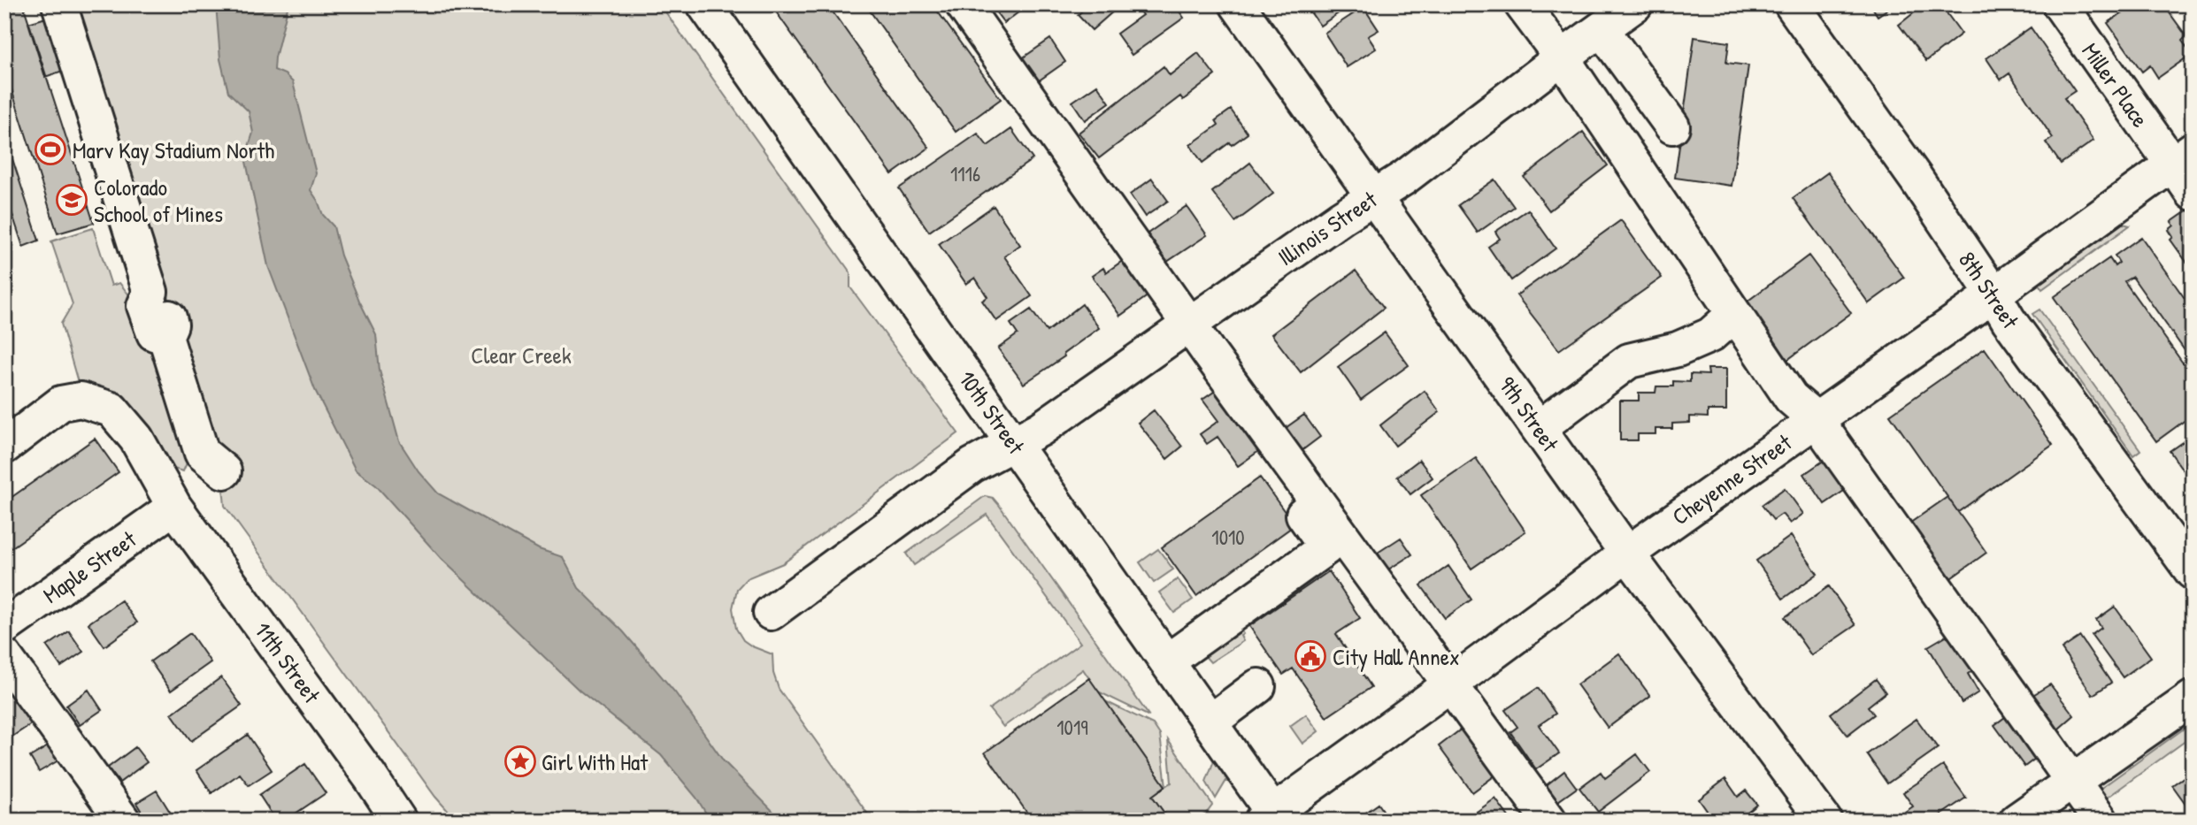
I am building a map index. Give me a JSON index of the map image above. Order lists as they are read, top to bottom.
{
  "streets": {
    "street": [
      "Miller Place",
      "Illinois Street",
      "8th Street",
      "10th Street",
      "9th Street",
      "Cheyenne Street",
      "Maple Street",
      "11th Street"
    ]
  },
  "crossings": [
    ["Miller Place", "Cheyenne Street"],
    ["Illinois Street", "10th Street"],
    ["Illinois Street", "9th Street"],
    ["8th Street", "Cheyenne Street"],
    ["10th Street", "Cheyenne Street"],
    ["9th Street", "Cheyenne Street"],
    ["Maple Street", "11th Street"]
  ],
  "parks": ["Clear Creek"],
  "places": {
    "sports": ["Marv Kay Stadium North"],
    "school or university": ["Colorado School of Mines"],
    "public building": ["City Hall Annex"],
    "place": ["Girl With Hat"]
  },
  "house_numbers": ["1116", "1010", "1019"]
}
